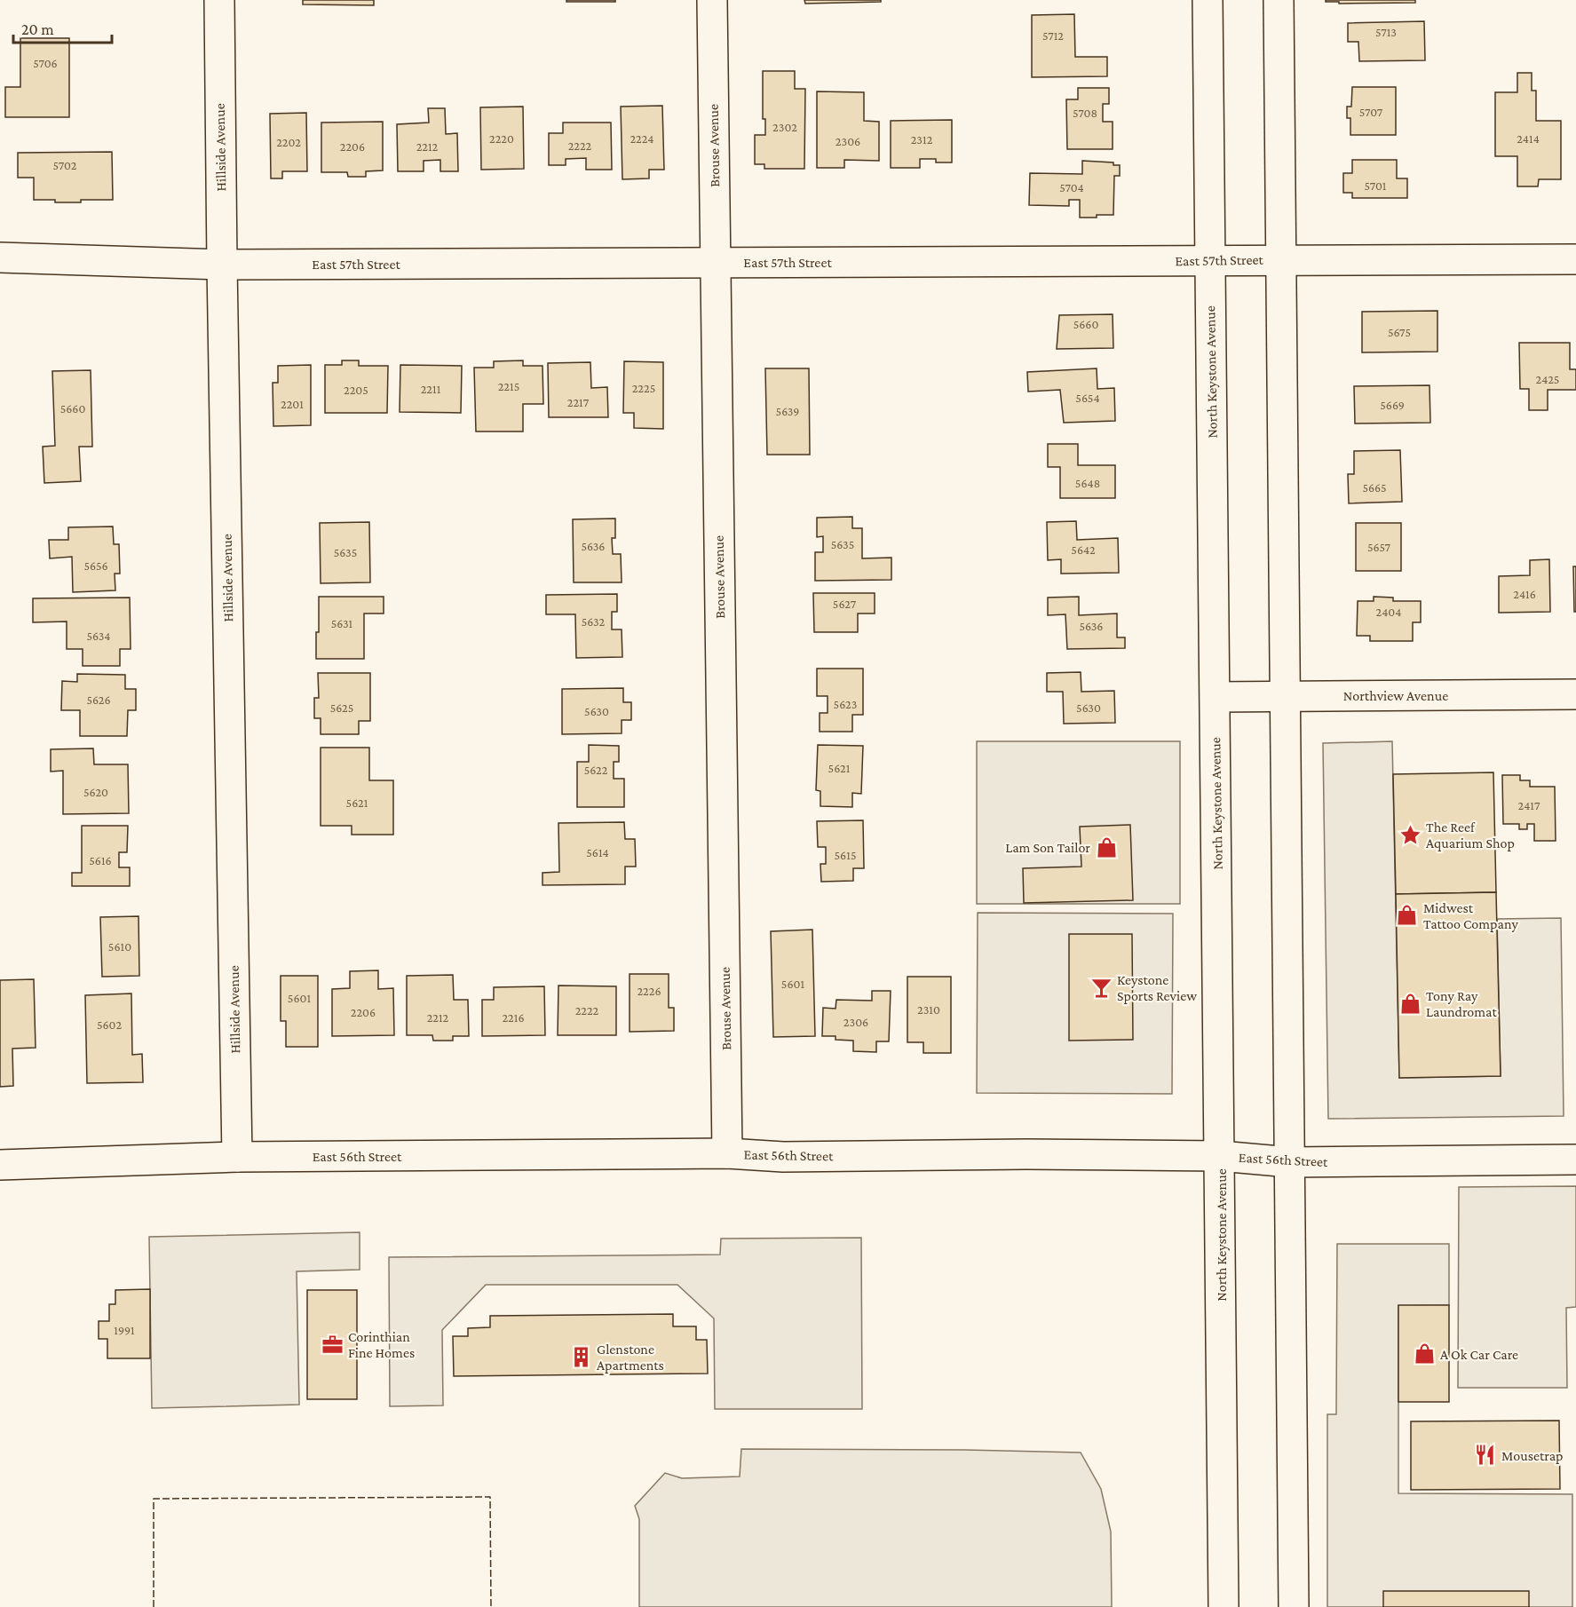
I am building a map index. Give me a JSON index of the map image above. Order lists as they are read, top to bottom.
{
  "streets": {
    "street": [
      "Brouse Avenue",
      "Hillside Avenue",
      "East 57th Street",
      "North Keystone Avenue",
      "Northview Avenue",
      "East 56th Street"
    ]
  },
  "crossings": [
    ["Brouse Avenue", "East 57th Street"],
    ["Brouse Avenue", "East 56th Street"],
    ["Hillside Avenue", "East 57th Street"],
    ["Hillside Avenue", "East 56th Street"],
    ["East 57th Street", "North Keystone Avenue"],
    ["North Keystone Avenue", "Northview Avenue"],
    ["North Keystone Avenue", "East 56th Street"]
  ],
  "places": {
    "place": ["The Reef Aquarium Shop"],
    "shop": [
      "Lam Son Tailor",
      "Midwest Tattoo Company",
      "Tony Ray Laundromat",
      "A Ok Car Care"
    ],
    "bar": ["Keystone Sports Review"],
    "office": ["Corinthian Fine Homes"],
    "building": ["Glenstone Apartments"],
    "restaurant": ["Mousetrap"]
  },
  "house_numbers": [
    "5713",
    "5712",
    "5706",
    "5707",
    "5708",
    "2302",
    "2220",
    "2224",
    "2414",
    "2312",
    "2306",
    "2202",
    "2222",
    "2206",
    "2212",
    "5702",
    "5701",
    "5704",
    "5660",
    "5675",
    "2425",
    "2215",
    "2225",
    "2211",
    "2205",
    "5654",
    "2217",
    "2201",
    "5669",
    "5660",
    "5639",
    "5648",
    "5665",
    "5635",
    "5636",
    "5657",
    "5642",
    "5635",
    "5656",
    "2416",
    "5627",
    "2404",
    "5632",
    "5631",
    "5636",
    "5634",
    "5626",
    "5623",
    "5625",
    "5630",
    "5630",
    "5621",
    "5622",
    "5620",
    "5621",
    "2417",
    "5614",
    "5615",
    "5616",
    "5610",
    "5601",
    "2226",
    "5601",
    "2310",
    "2222",
    "2206",
    "2212",
    "2216",
    "2306",
    "5602",
    "1991"
  ],
  "scale_bar": "20 m"
}
